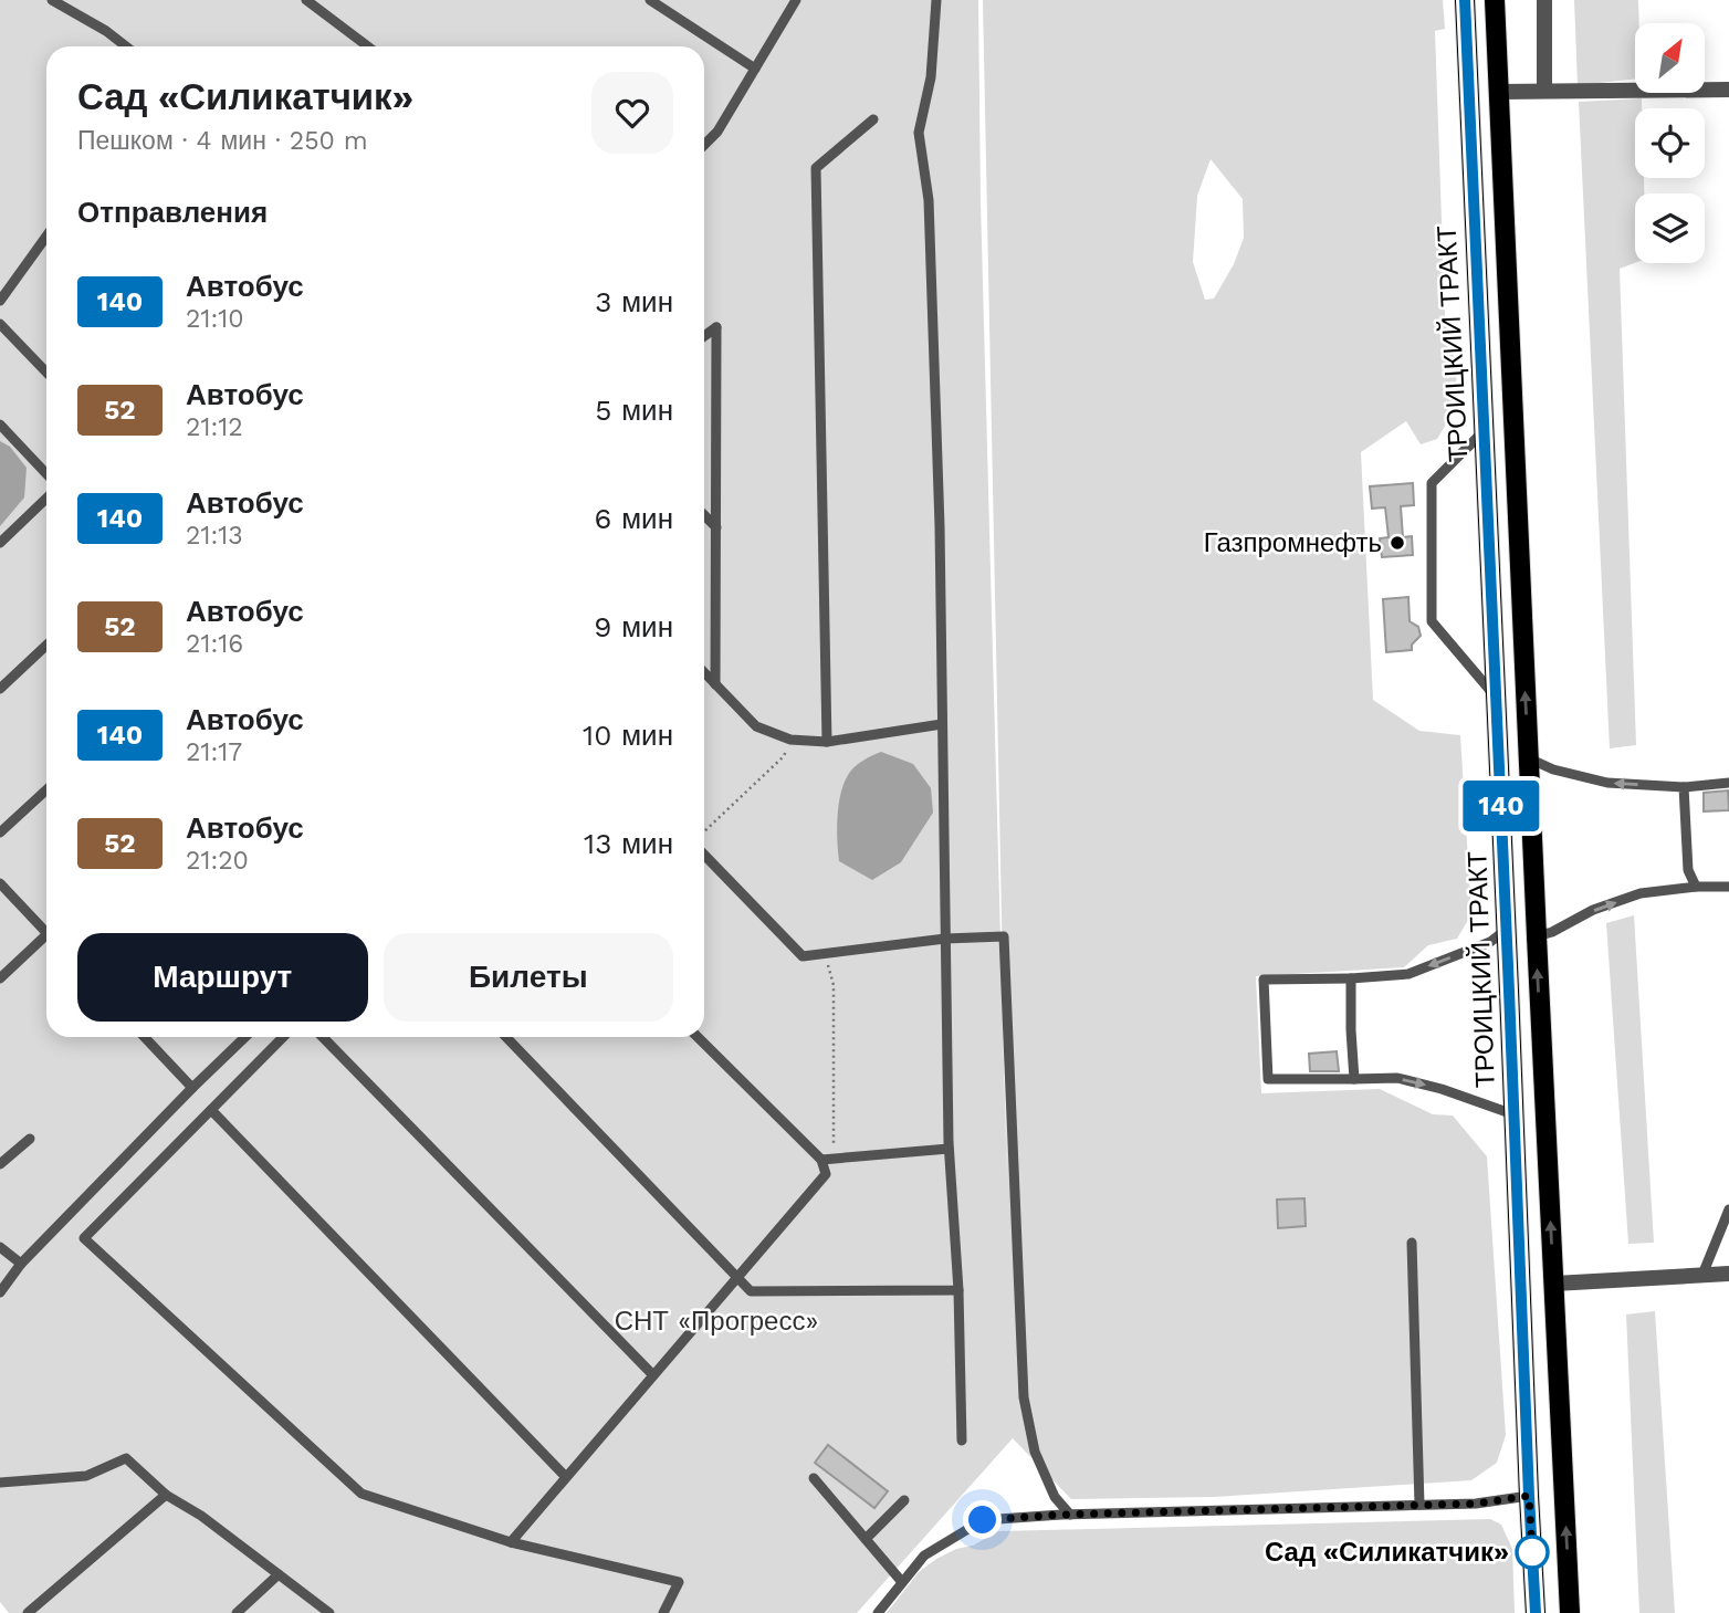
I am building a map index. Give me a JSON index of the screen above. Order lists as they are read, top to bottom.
{
  "streets": {
    "main road": ["ТРОИЦКИЙ ТРАКТ"]
  },
  "parks": ["СНТ «Прогресс»"],
  "places": ["Газпромнефть", "Сад «Силикатчик»"],
  "lines": ["bus line 140"],
  "north": "top right",
  "page": {
    "on_map": "140",
    "heading": [
      ["Сад «Силикатчик»", "Пешком · 4 мин · 250 m"],
      "Отправления"
    ],
    "list": [
      {
        "mark": "140",
        "name": "Автобус",
        "note": "21:10",
        "value": "3 мин"
      },
      {
        "mark": "52",
        "name": "Автобус",
        "note": "21:12",
        "value": "5 мин"
      },
      {
        "mark": "140",
        "name": "Автобус",
        "note": "21:13",
        "value": "6 мин"
      },
      {
        "mark": "52",
        "name": "Автобус",
        "note": "21:16",
        "value": "9 мин"
      },
      {
        "mark": "140",
        "name": "Автобус",
        "note": "21:17",
        "value": "10 мин"
      },
      {
        "mark": "52",
        "name": "Автобус",
        "note": "21:20",
        "value": "13 мин"
      }
    ],
    "buttons": ["Маршрут", "Билеты"]
  }
}
